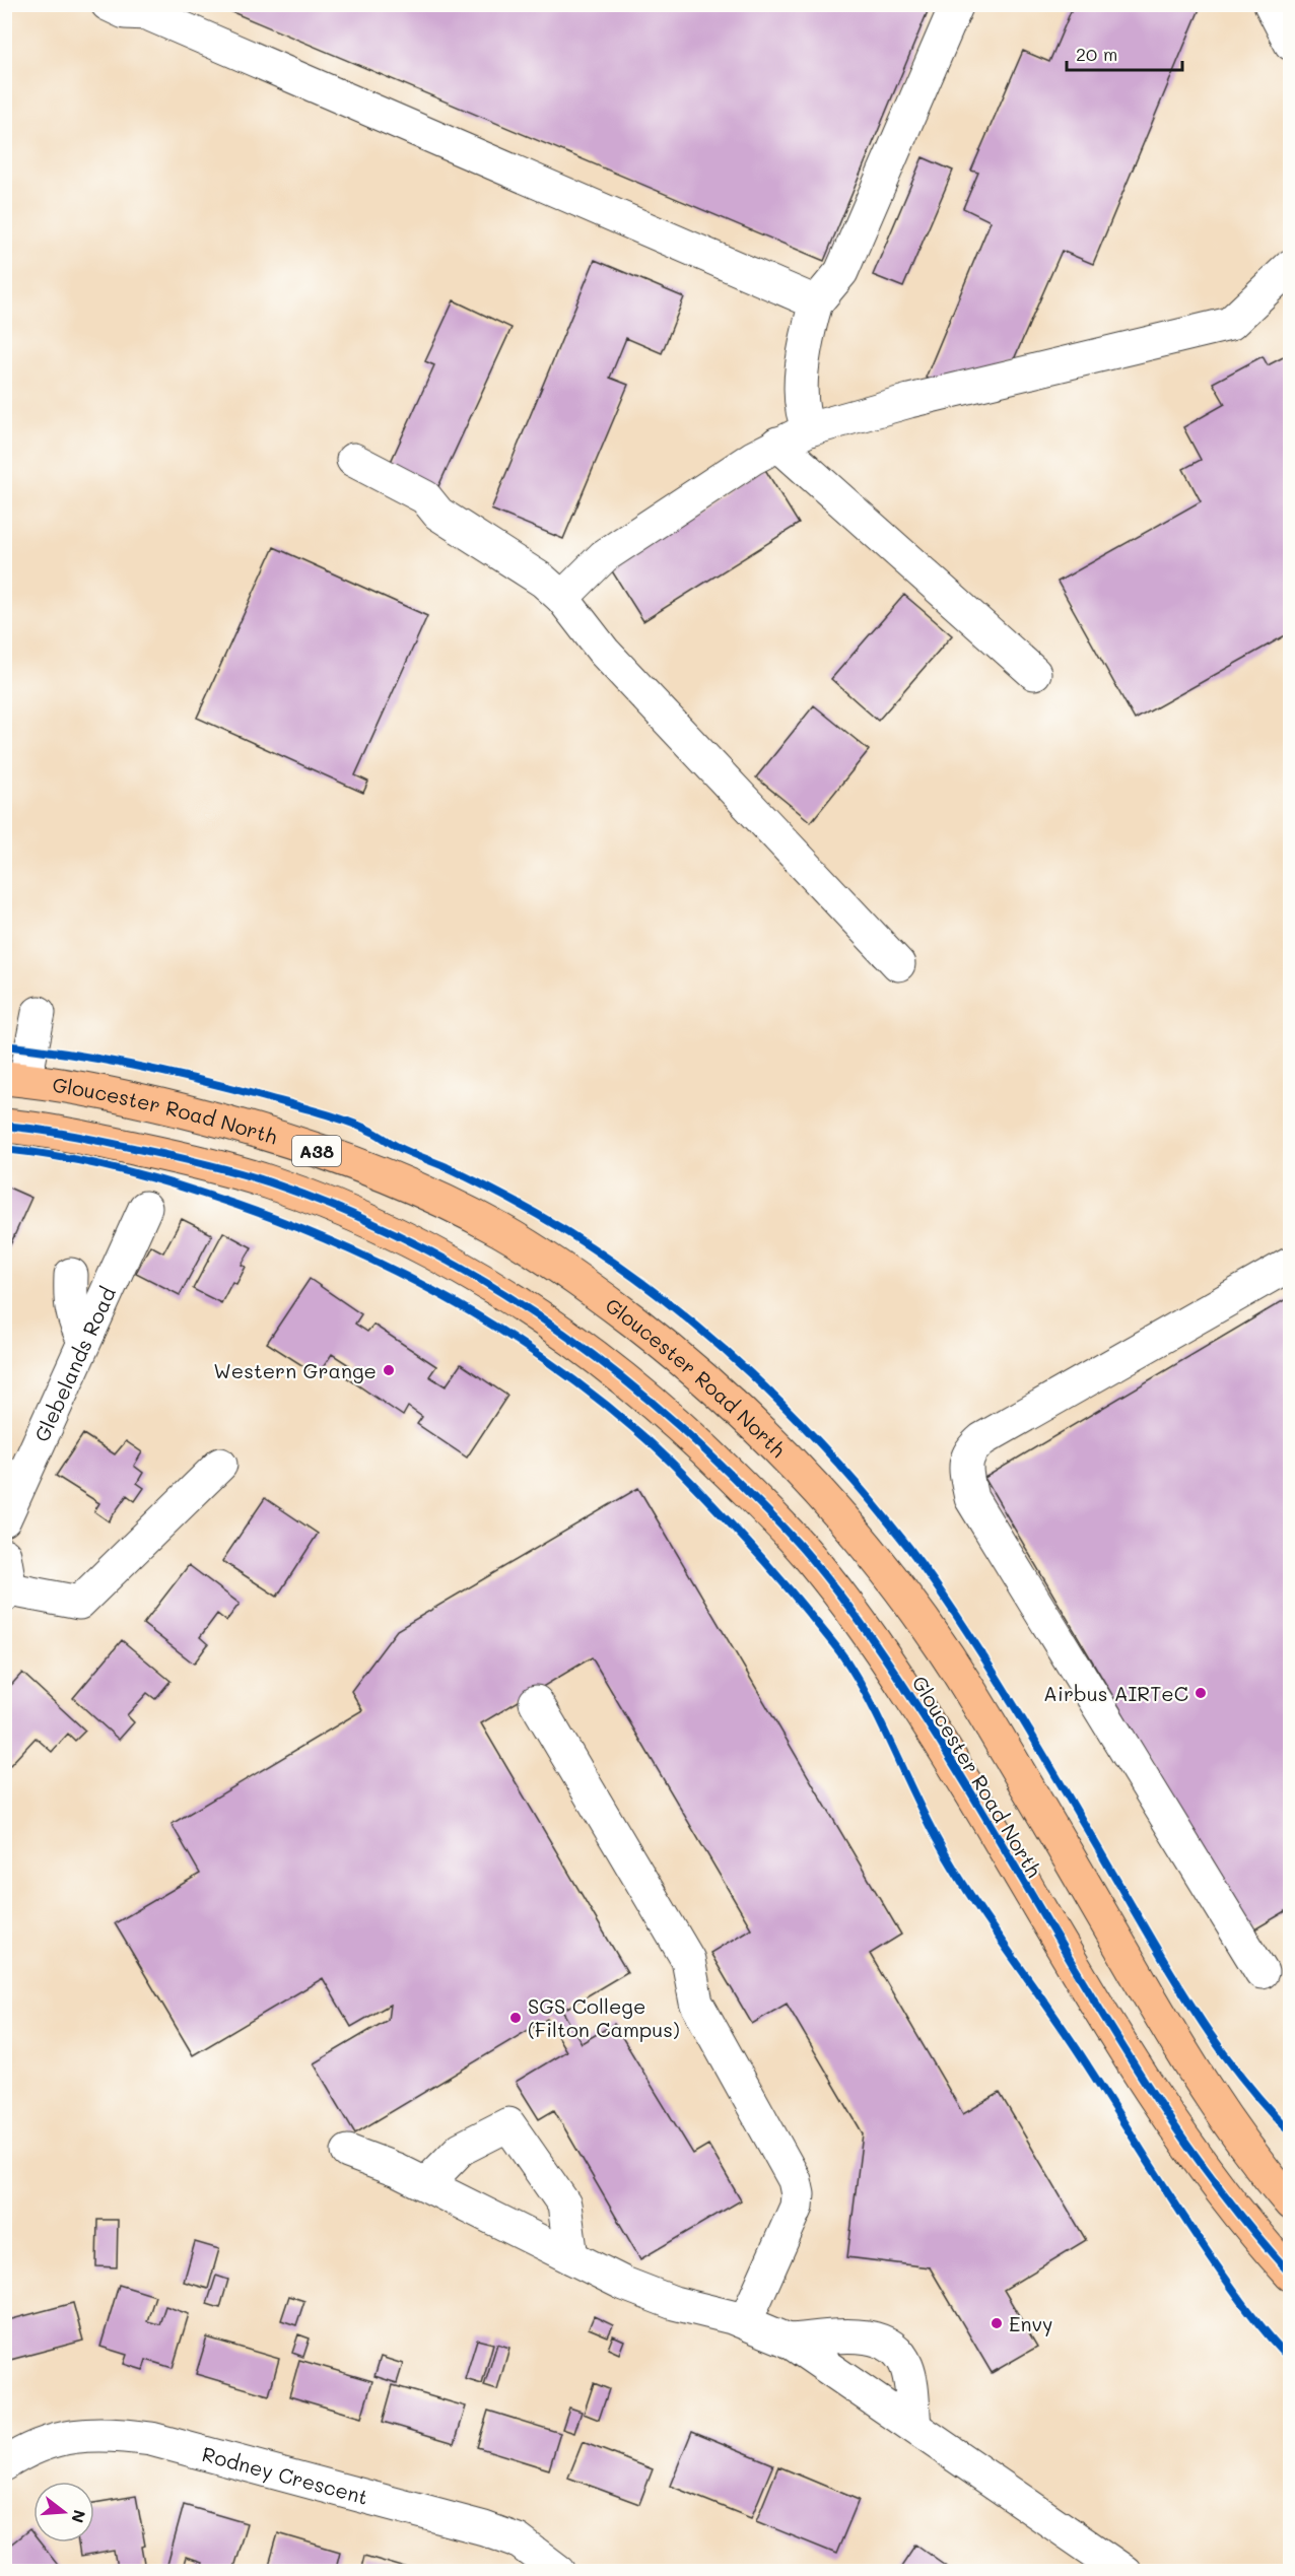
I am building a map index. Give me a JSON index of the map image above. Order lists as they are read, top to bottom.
{
  "streets": {
    "main road": ["Gloucester Road North", "A38"],
    "street": ["Glebelands Road", "Rodney Crescent"]
  },
  "places": [
    "Western Grange",
    "Airbus AIRTeC",
    "SGS College (Filton Campus)",
    "Envy"
  ],
  "scale_bar": "20 m",
  "north": "right"
}
